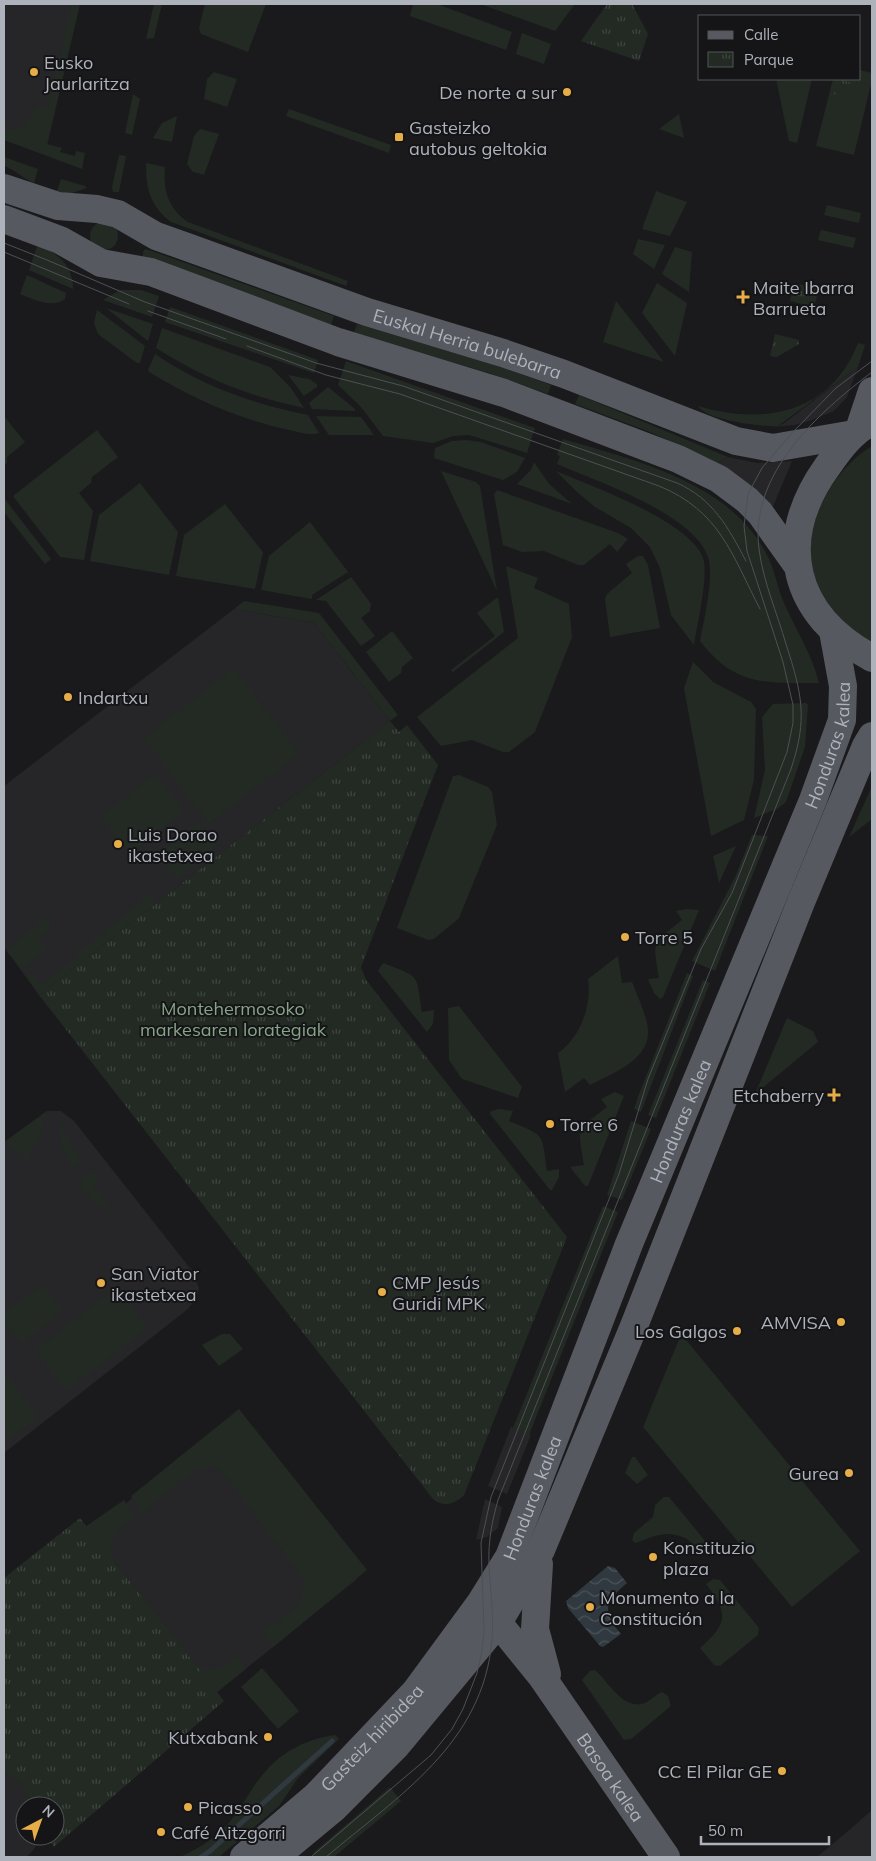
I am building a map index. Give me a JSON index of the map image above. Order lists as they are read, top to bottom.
{
  "streets": {
    "main road": [
      "Euskal Herria bulebarra",
      "Honduras kalea",
      "Gasteiz hiribidea",
      "Basoa kalea"
    ]
  },
  "crossings": [
    ["Honduras kalea", "Gasteiz hiribidea"],
    ["Honduras kalea", "Basoa kalea"],
    ["Gasteiz hiribidea", "Basoa kalea"]
  ],
  "parks": ["Montehermosoko markesaren lorategiak"],
  "places": {
    "other": [
      "Eusko Jaurlaritza",
      "De norte a sur",
      "Indartxu",
      "Luis Dorao ikastetxea",
      "Torre 5",
      "Torre 6",
      "San Viator ikastetxea",
      "CMP Jesús Guridi MPK",
      "AMVISA",
      "Los Galgos",
      "Gurea",
      "Konstituzio plaza",
      "Monumento a la Constitución",
      "Kutxabank",
      "CC El Pilar GE",
      "Picasso",
      "Café Aitzgorri"
    ],
    "transit": ["Gasteizko autobus geltokia"],
    "health": ["Maite Ibarra Barrueta", "Etchaberry"]
  },
  "legend": ["Calle", "Parque"],
  "scale_bar": "50 m",
  "north": "top right"
}
